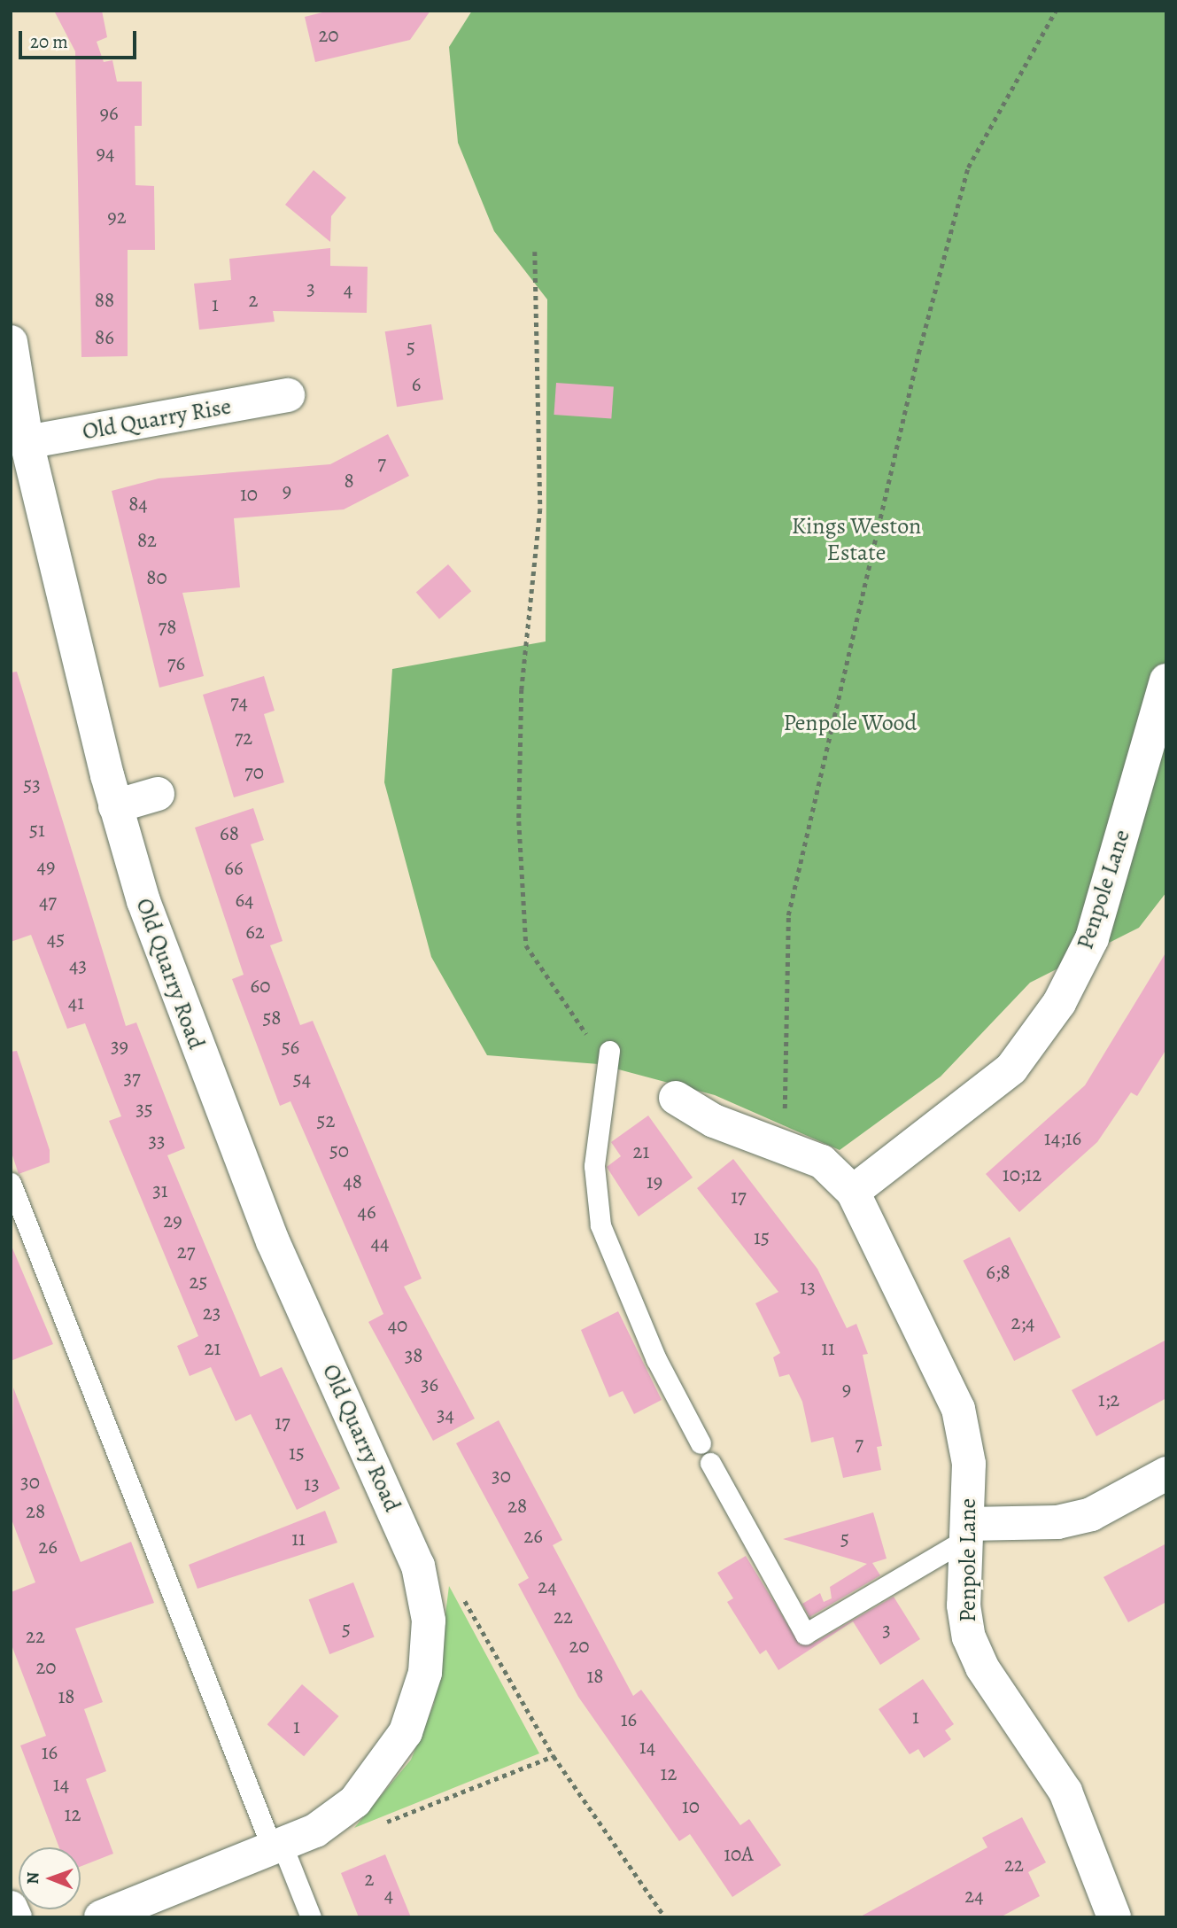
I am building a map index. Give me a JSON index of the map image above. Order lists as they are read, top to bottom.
{
  "streets": {
    "street": ["Old Quarry Rise", "Penpole Lane", "Old Quarry Road"]
  },
  "crossings": [
    ["Old Quarry Rise", "Old Quarry Road"]
  ],
  "parks": ["Kings Weston Estate", "Penpole Wood"],
  "house_numbers": [
    "20",
    "96",
    "94",
    "92",
    "3",
    "4",
    "88",
    "2",
    "1",
    "86",
    "5",
    "6",
    "7",
    "8",
    "9",
    "10",
    "84",
    "82",
    "80",
    "78",
    "76",
    "74",
    "72",
    "70",
    "53",
    "51",
    "68",
    "49",
    "66",
    "64",
    "47",
    "62",
    "45",
    "43",
    "60",
    "41",
    "58",
    "39",
    "56",
    "37",
    "54",
    "35",
    "52",
    "14;16",
    "33",
    "50",
    "21",
    "10;12",
    "48",
    "19",
    "31",
    "17",
    "46",
    "29",
    "15",
    "44",
    "27",
    "6;8",
    "25",
    "13",
    "23",
    "2;4",
    "40",
    "21",
    "11",
    "38",
    "36",
    "9",
    "1;2",
    "34",
    "17",
    "7",
    "15",
    "30",
    "30",
    "13",
    "28",
    "28",
    "26",
    "11",
    "5",
    "26",
    "24",
    "22",
    "5",
    "3",
    "22",
    "20",
    "20",
    "18",
    "18",
    "1",
    "16",
    "1",
    "14",
    "16",
    "12",
    "14",
    "10",
    "12",
    "10A",
    "22",
    "2",
    "4",
    "24"
  ],
  "scale_bar": "20 m",
  "north": "left"
}
